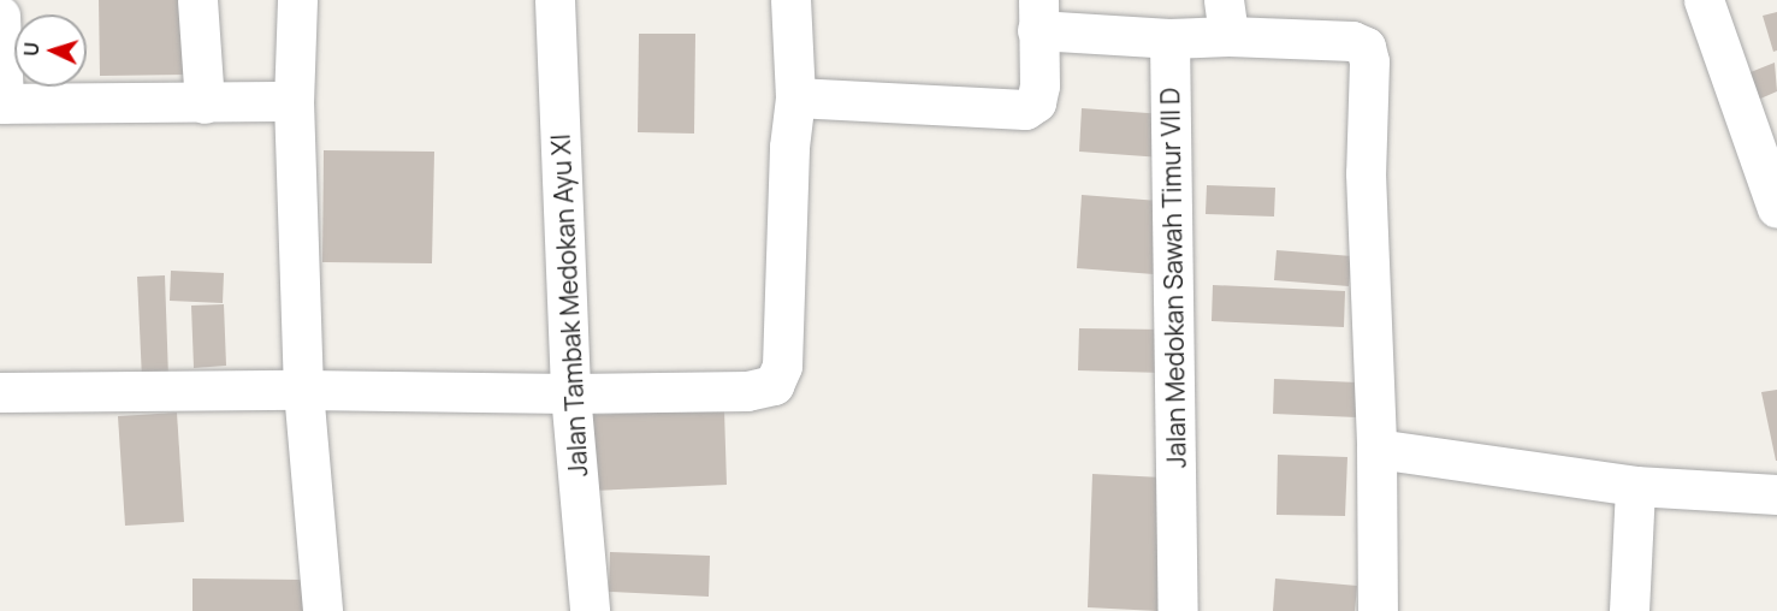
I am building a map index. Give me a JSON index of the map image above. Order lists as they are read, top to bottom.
{
  "streets": {
    "street": ["Jalan Medokan Sawah Timur VII D", "Jalan Tambak Medokan Ayu XI"]
  },
  "north": "left"
}
